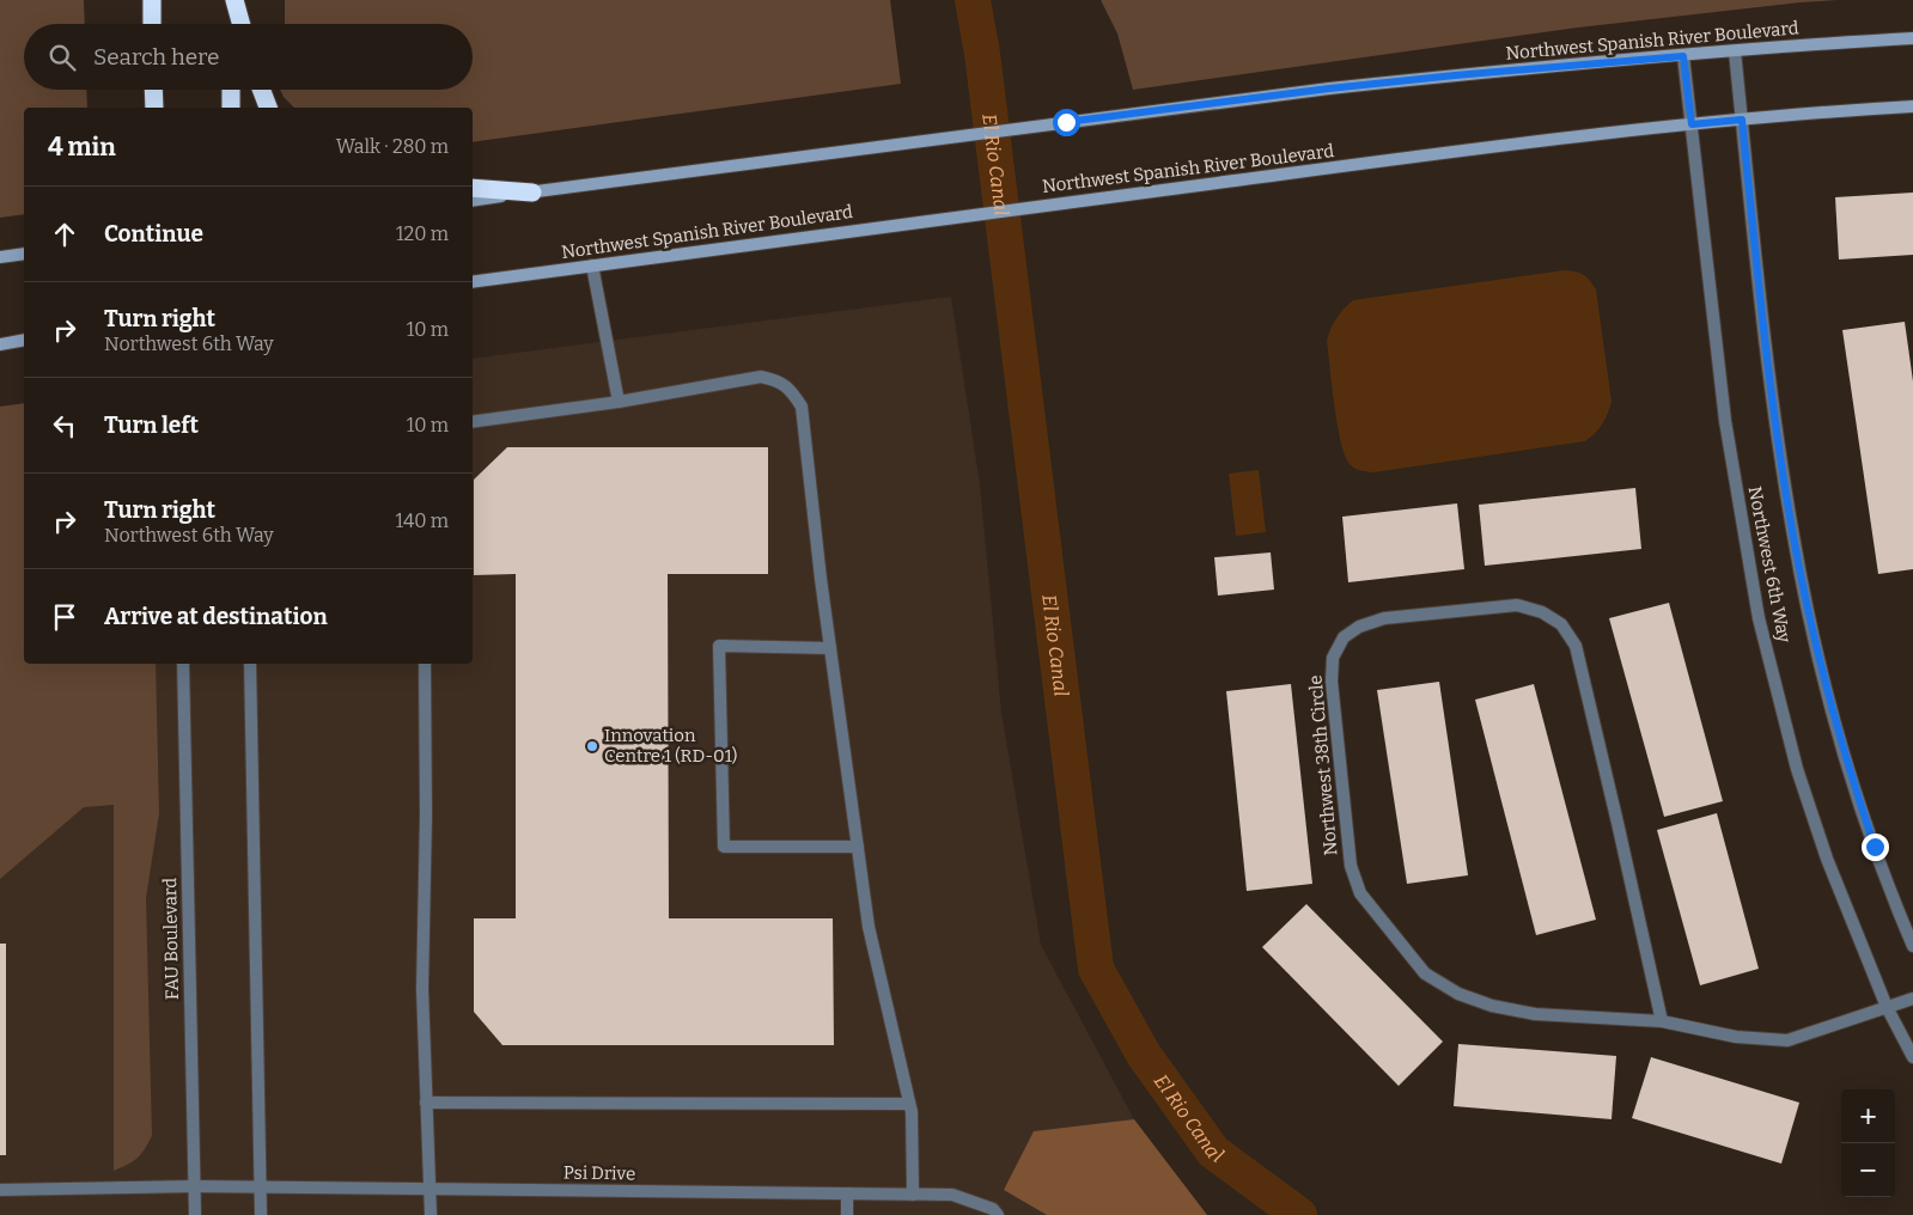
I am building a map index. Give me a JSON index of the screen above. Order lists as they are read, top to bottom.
{
  "streets": {
    "main road": ["Northwest Spanish River Boulevard"],
    "street": [
      "Northwest 6th Way",
      "Northwest 38th Circle",
      "FAU Boulevard",
      "Psi Drive"
    ]
  },
  "crossings": [
    ["Northwest Spanish River Boulevard", "Northwest 6th Way"],
    ["Northwest 6th Way", "Northwest 38th Circle"],
    ["FAU Boulevard", "Psi Drive"]
  ],
  "water": ["El Rio Canal"],
  "places": ["Innovation Centre 1 (RD-01)"],
  "page": {
    "search": "Search here",
    "heading": ["4 min", "Walk · 280 m"],
    "list": [
      ["Continue", "120 m"],
      ["Turn right", "Northwest 6th Way", "10 m"],
      ["Turn left", "10 m"],
      ["Turn right", "Northwest 6th Way", "140 m"],
      "Arrive at destination"
    ],
    "map_buttons": ["+", "−"]
  }
}
